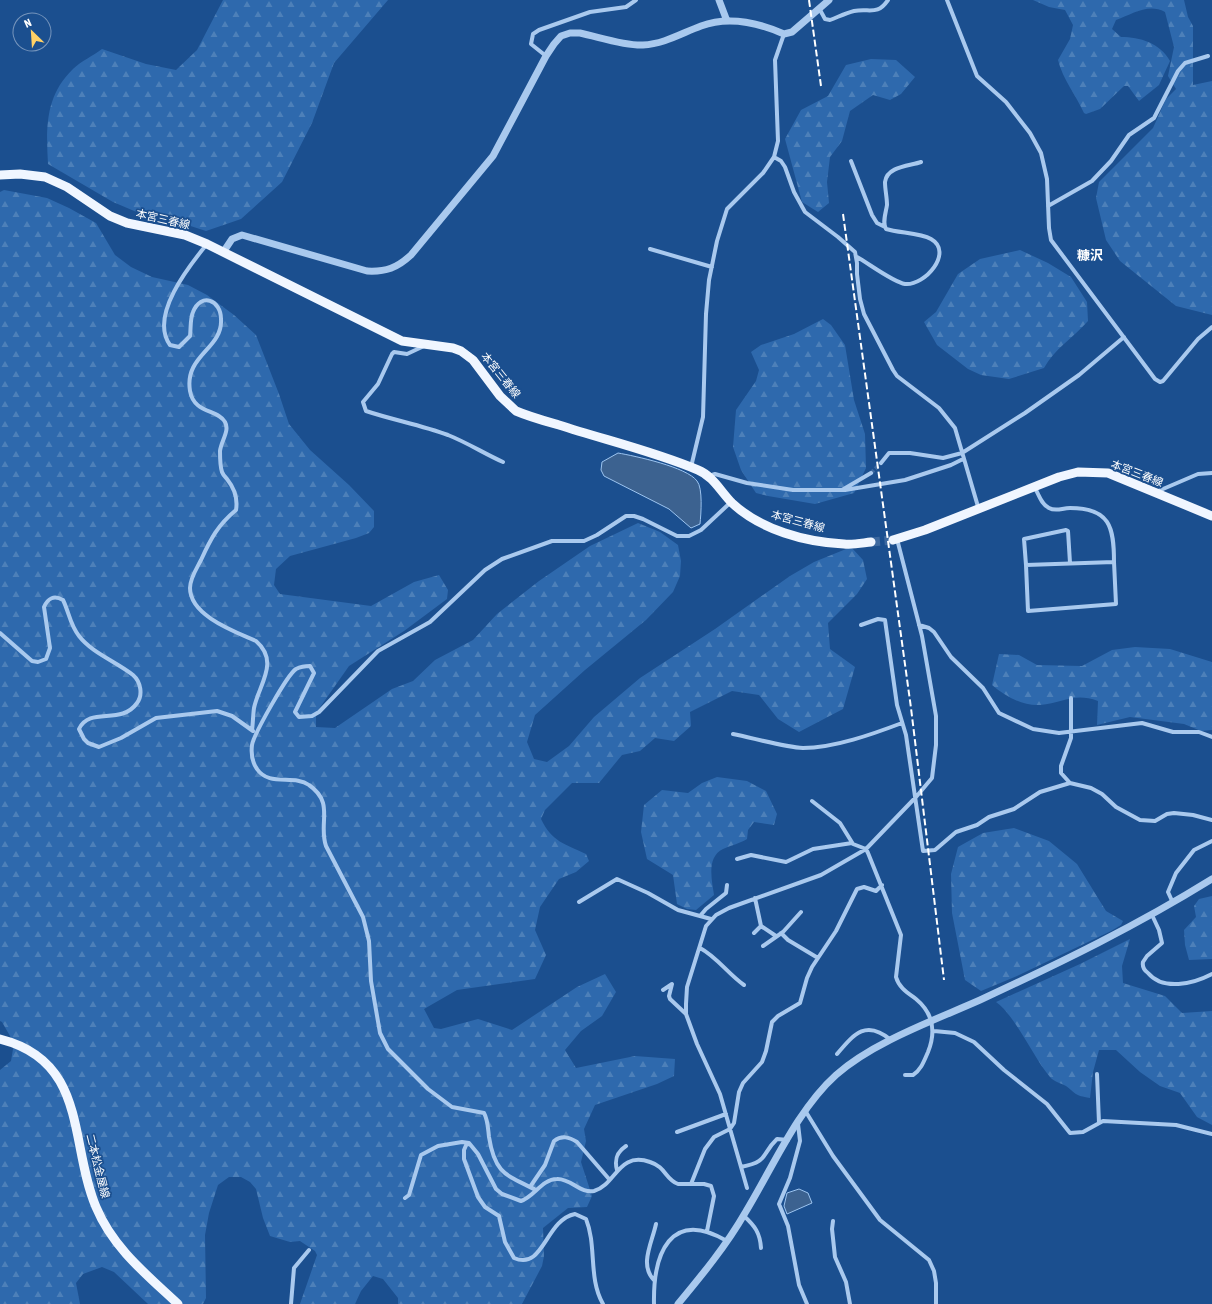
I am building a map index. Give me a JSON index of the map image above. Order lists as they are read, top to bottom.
{
  "streets": {
    "main road": ["本宮三春線", "二本松金屋線"]
  },
  "districts": ["糠沢"],
  "north": "top left"
}
